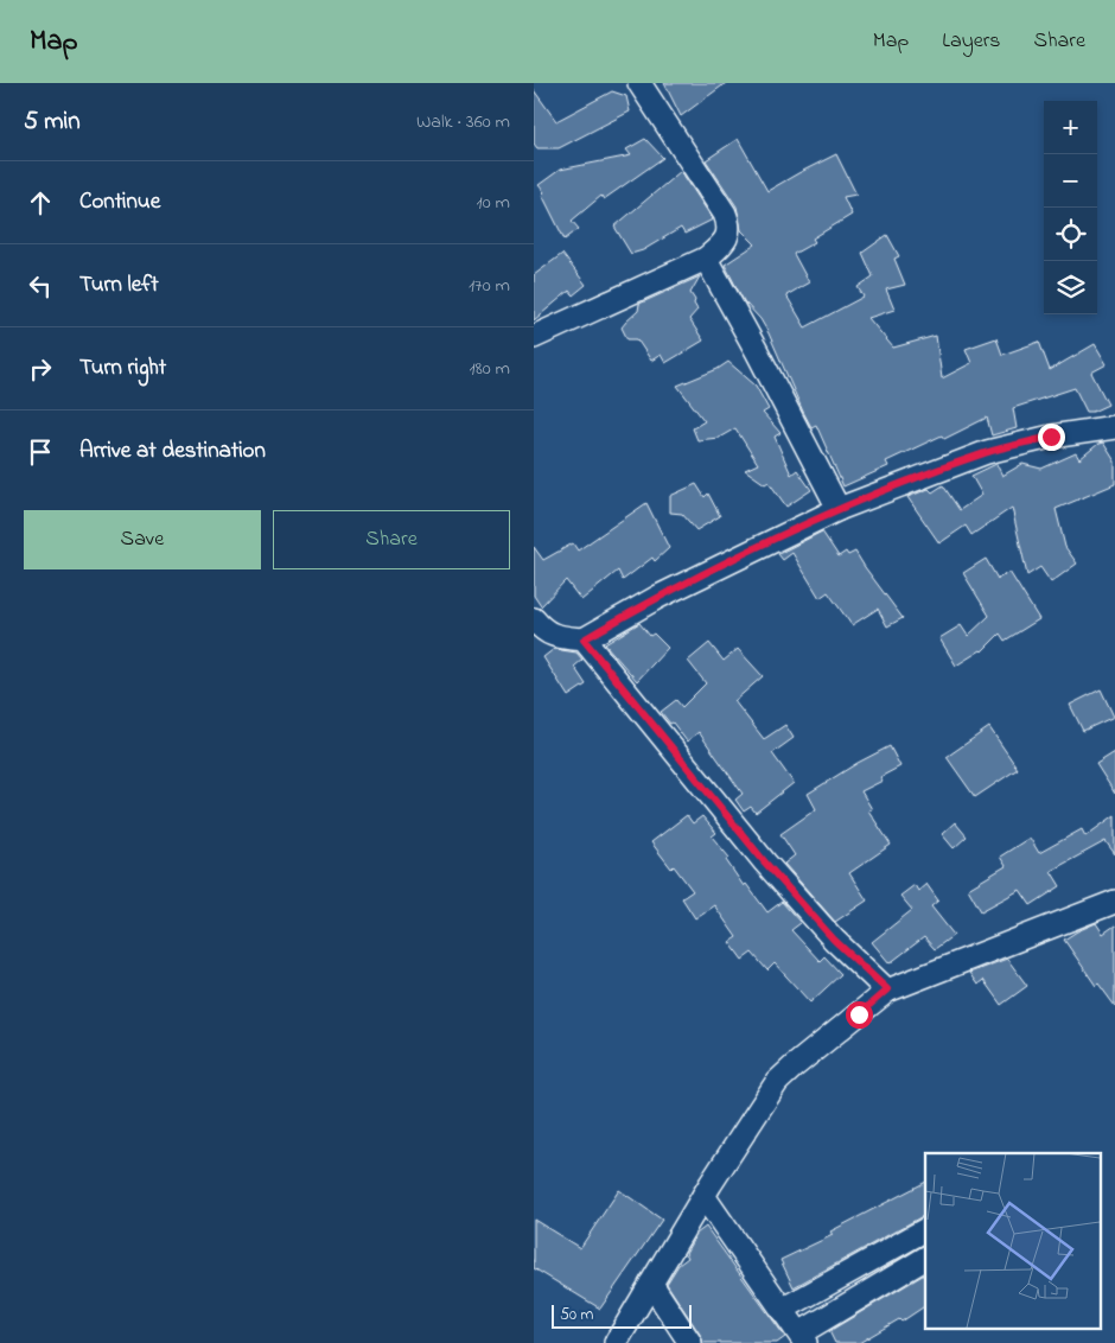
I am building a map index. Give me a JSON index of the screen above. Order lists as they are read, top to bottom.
{
  "scale_bar": "50 m",
  "page": {
    "header": "Map",
    "nav": ["Map", "Layers", "Share"],
    "heading": ["5 min", "Walk · 360 m"],
    "map_buttons": ["+", "−"],
    "list": [
      ["Continue", "10 m"],
      ["Turn left", "170 m"],
      ["Turn right", "180 m"],
      "Arrive at destination"
    ],
    "buttons": ["Save", "Share"],
    "scale": "50 m"
  }
}
